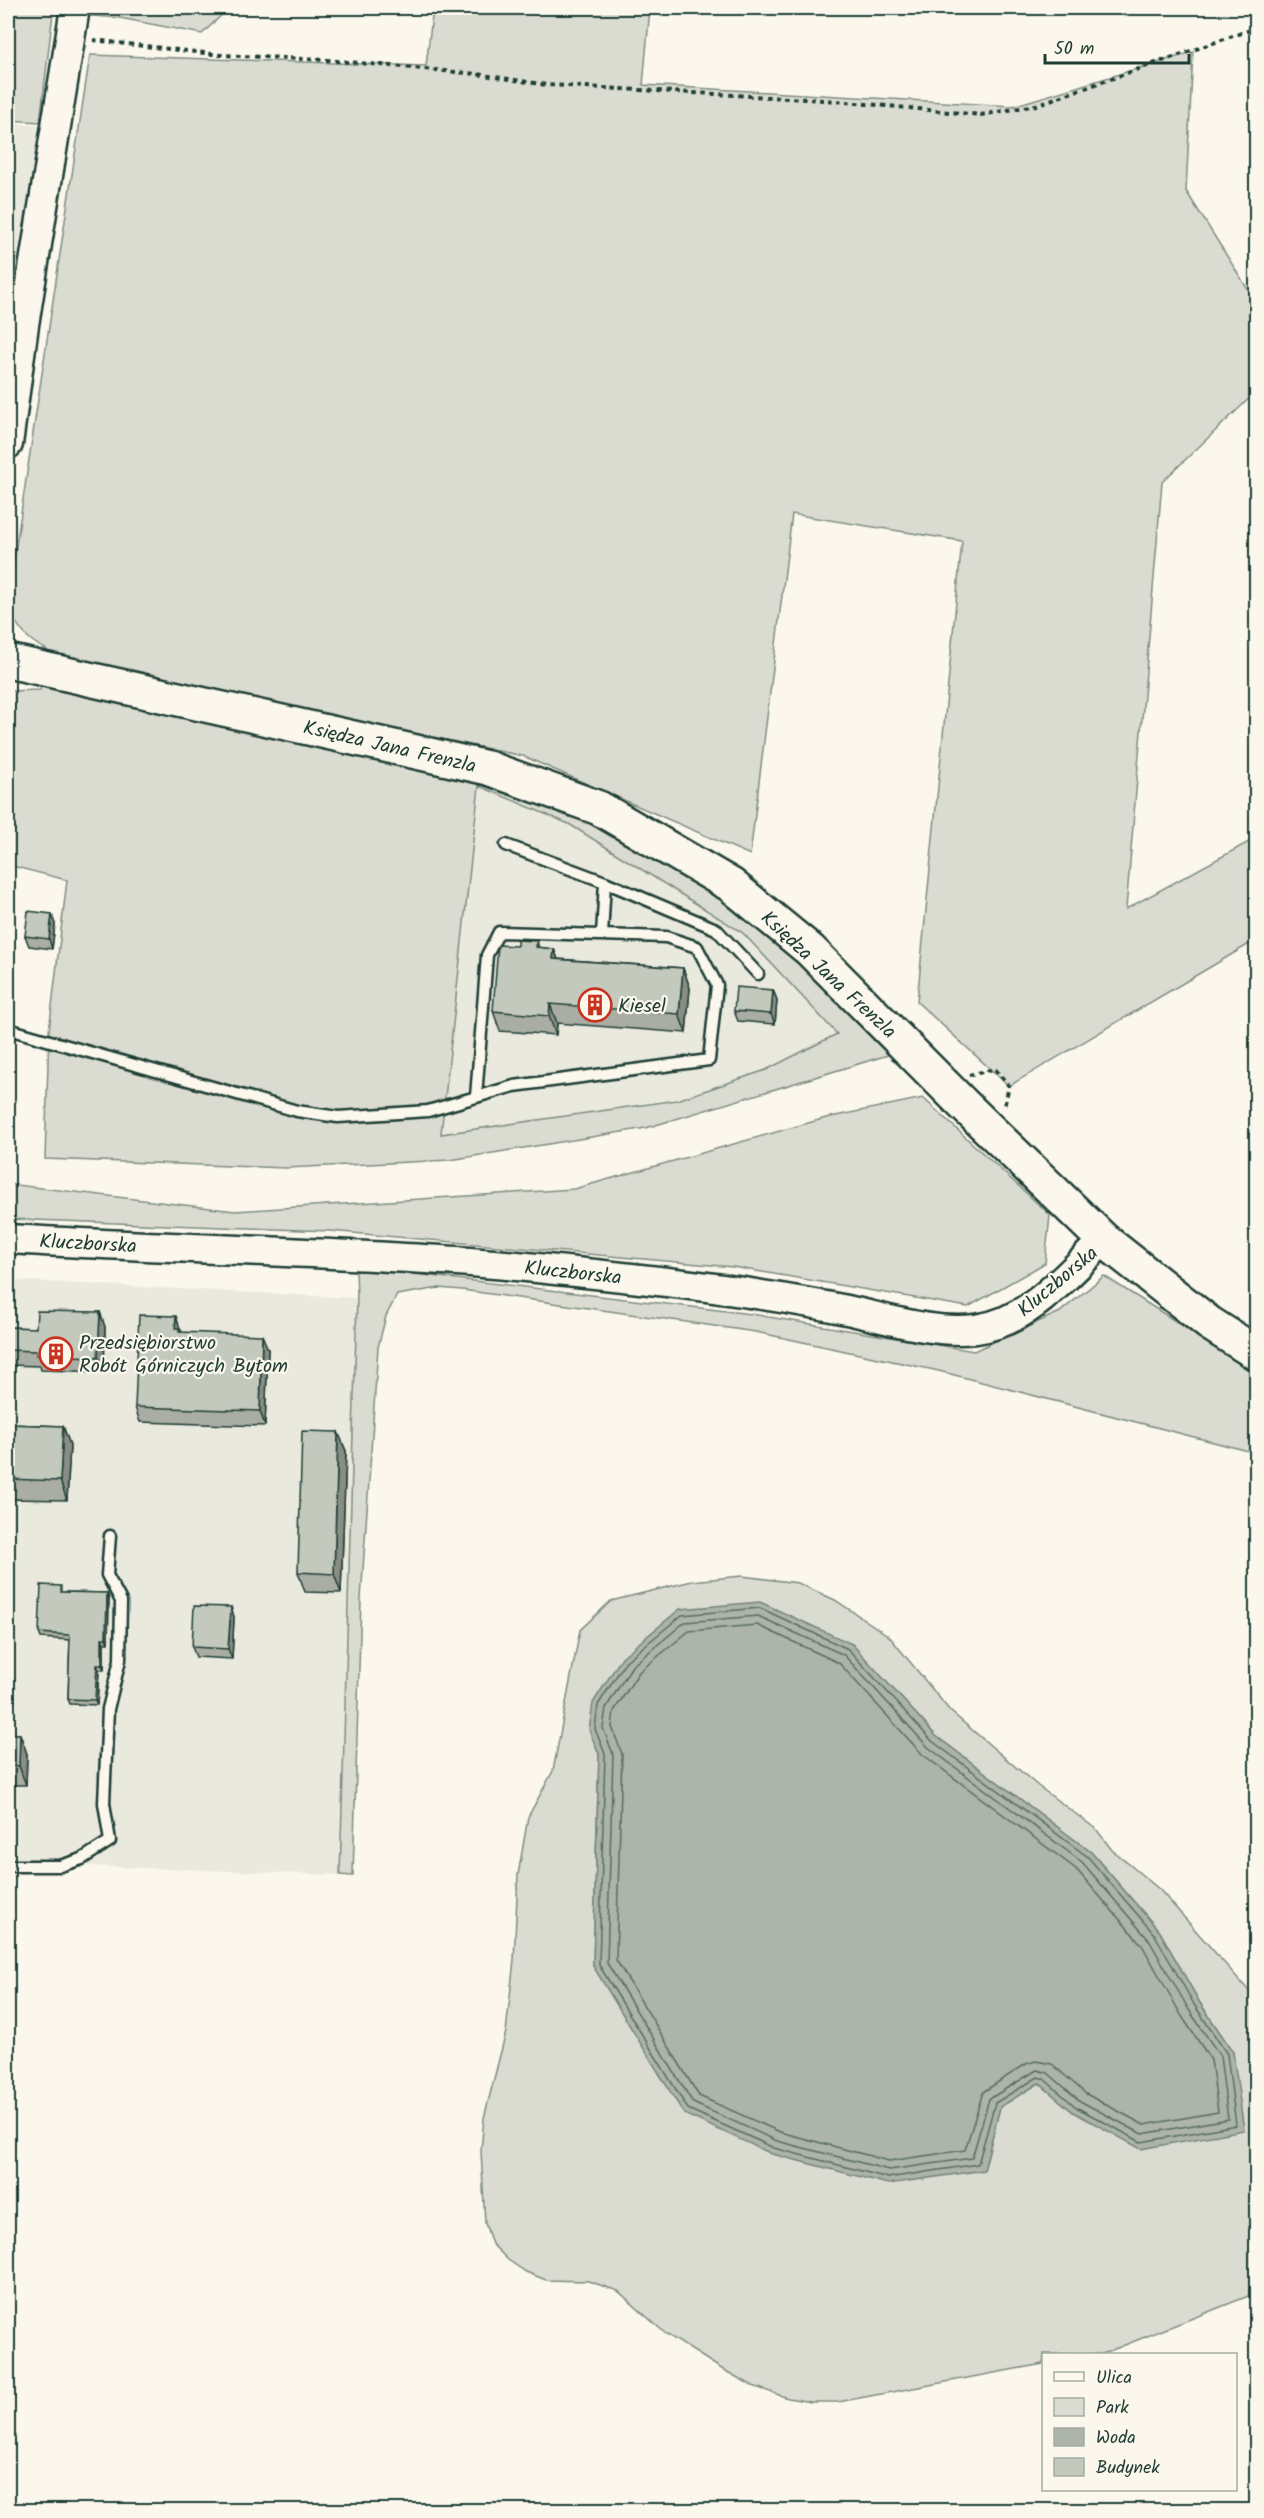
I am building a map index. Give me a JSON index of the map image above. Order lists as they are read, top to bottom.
{
  "streets": {
    "main road": ["Księdza Jana Frenzla"],
    "street": ["Kluczborska"]
  },
  "crossings": [
    ["Księdza Jana Frenzla", "Kluczborska"]
  ],
  "places": {
    "building": ["Kiesel", "Przedsiębiorstwo Robót Górniczych Bytom"]
  },
  "legend": [
    "Ulica",
    "Park",
    "Woda",
    "Budynek"
  ],
  "scale_bar": "50 m"
}
